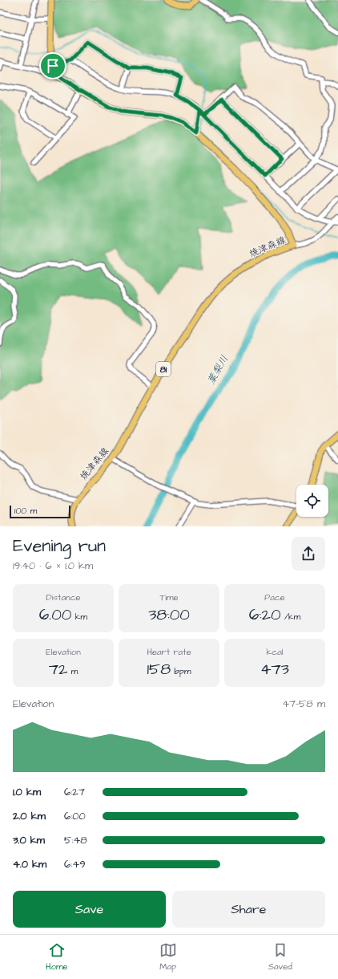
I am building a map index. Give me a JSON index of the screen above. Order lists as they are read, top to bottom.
{
  "streets": {
    "main road": ["焼津森線", "81"]
  },
  "water": ["葉梨川"],
  "scale_bar": "100 m",
  "page": {
    "scale": "100 m",
    "heading": ["Evening run", "19:40 · 6 × 1.0 km"],
    "stats": [
      ["Distance", "6.00 km"],
      ["Time", "38:00"],
      ["Pace", "6:20 /km"],
      ["Elevation", "72 m"],
      ["Heart rate", "158 bpm"],
      ["kcal", "473"]
    ],
    "chart": ["Elevation", "47–58 m"],
    "list": [
      {
        "name": "1.0 km",
        "note": "6:27"
      },
      {
        "name": "2.0 km",
        "note": "6:00"
      },
      {
        "name": "3.0 km",
        "note": "5:48"
      },
      {
        "name": "4.0 km",
        "note": "6:49"
      }
    ],
    "buttons": ["Save", "Share"],
    "tabs": ["Home", "Map", "Saved"]
  }
}
